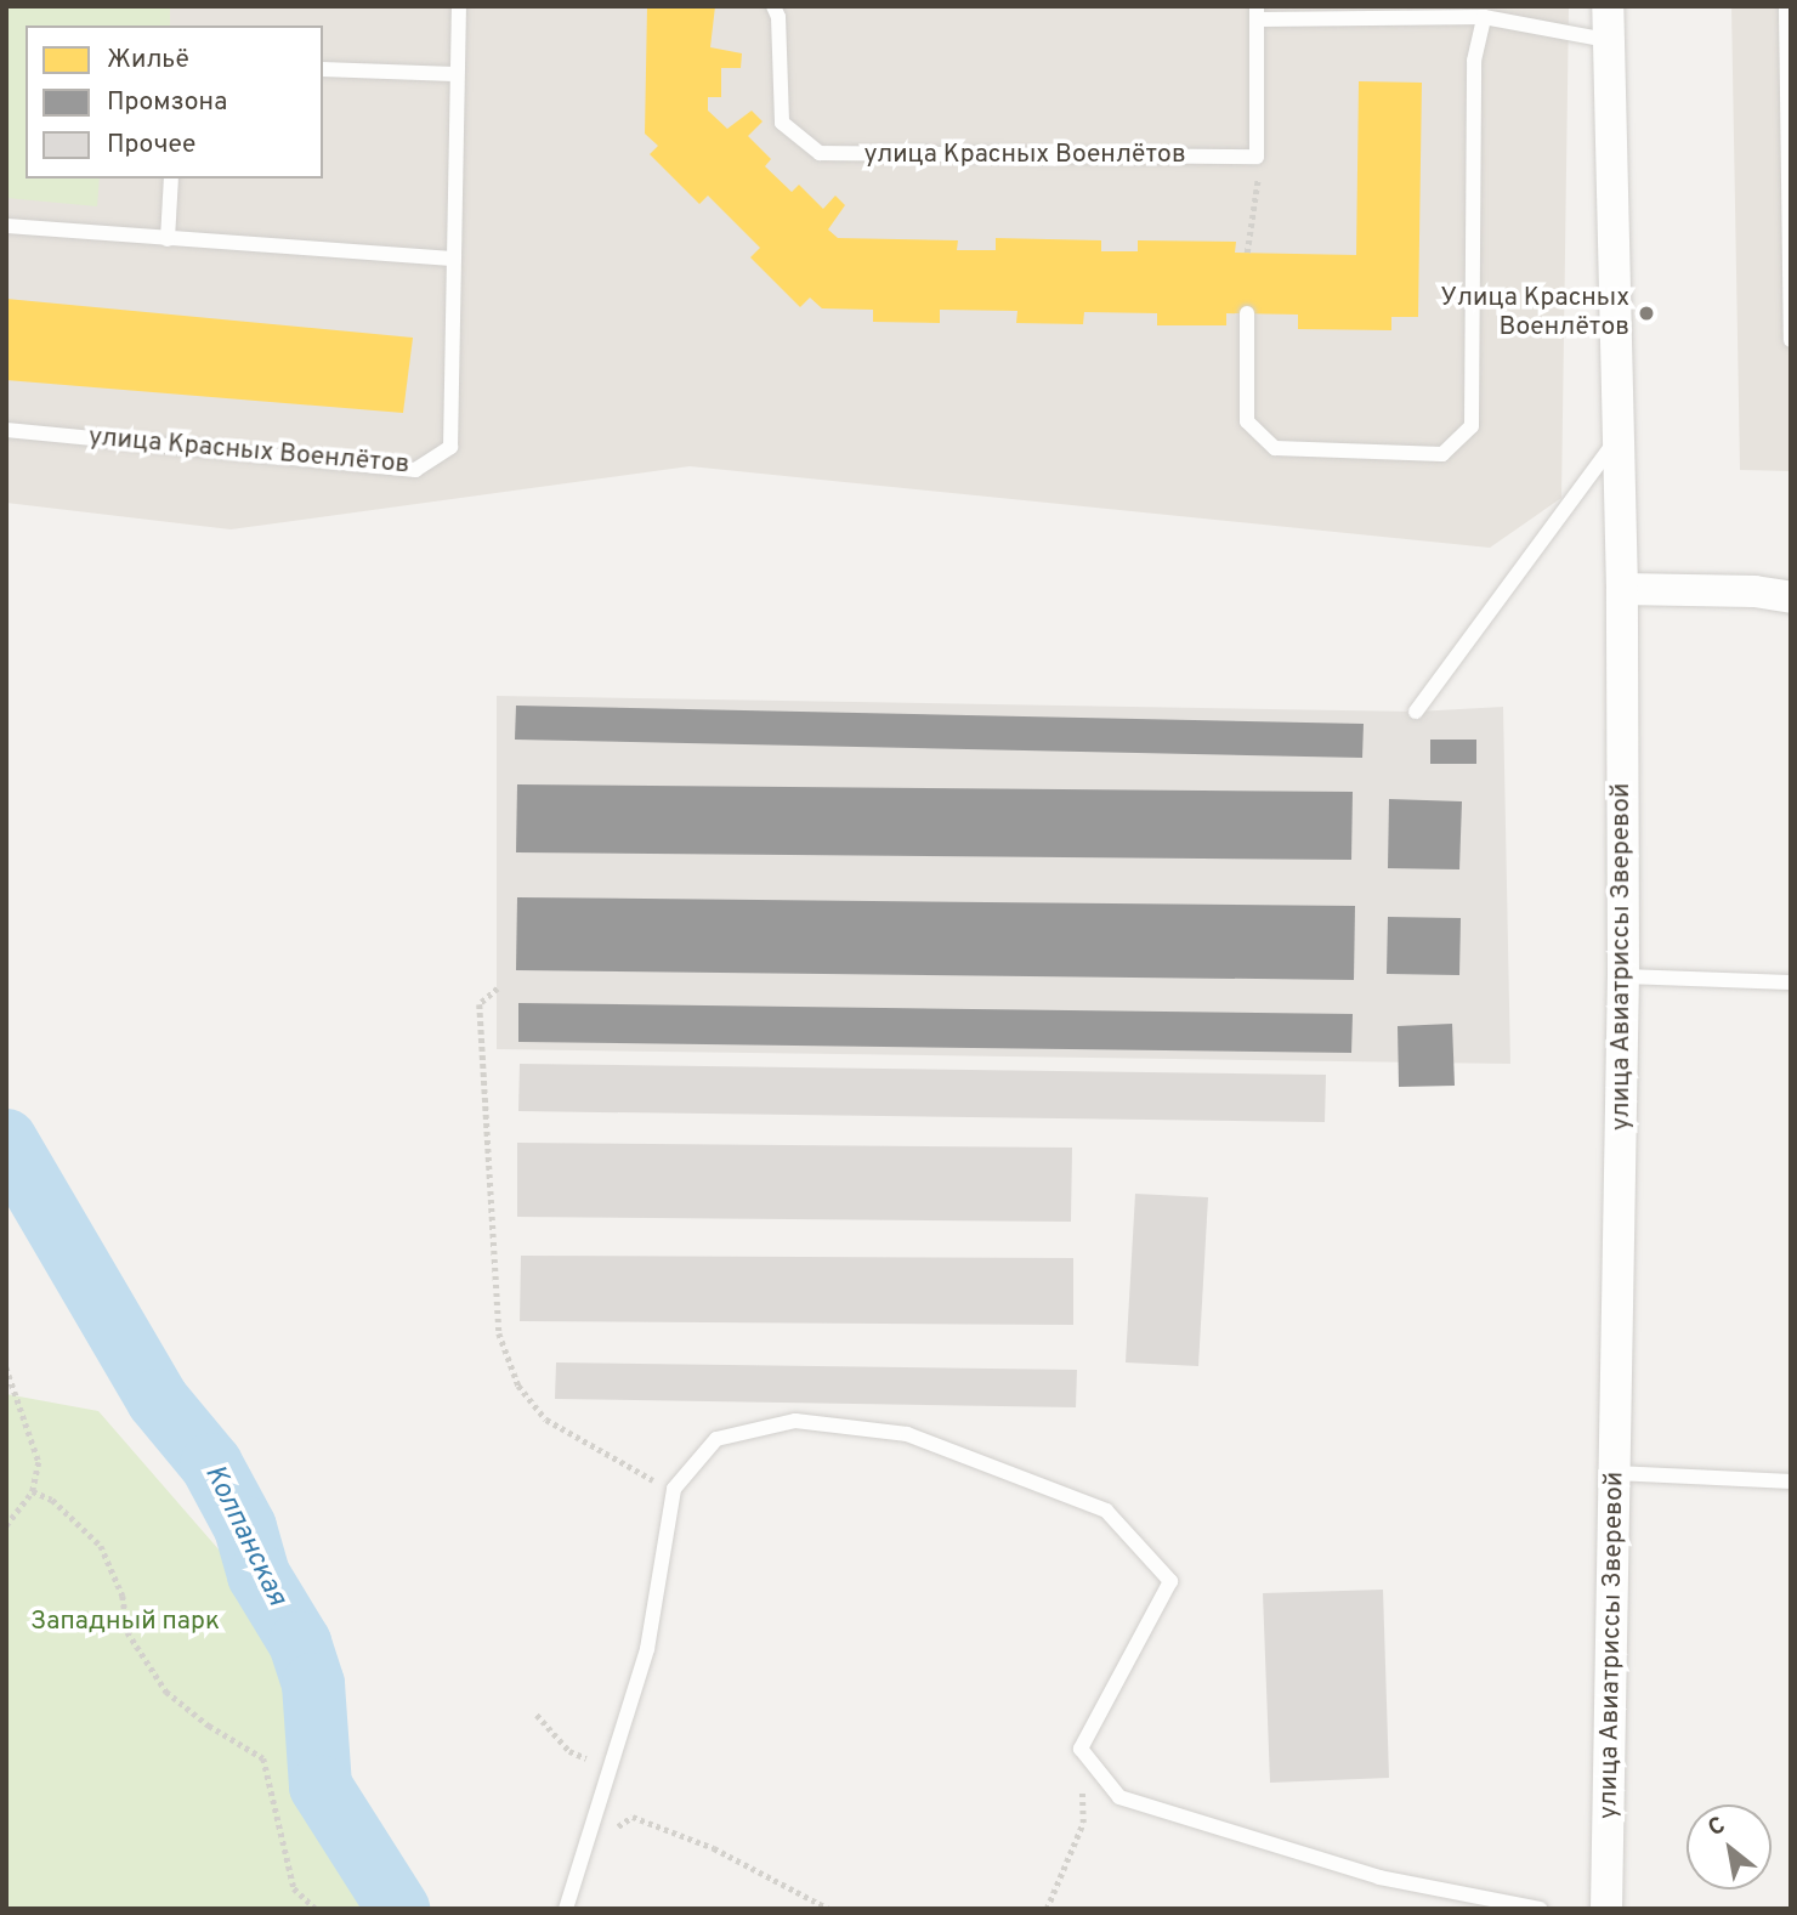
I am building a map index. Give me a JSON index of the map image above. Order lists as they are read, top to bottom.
{
  "streets": {
    "street": ["улица Авиатриссы Зверевой"],
    "lane": ["улица Красных Военлётов"]
  },
  "water": ["Колпанская"],
  "parks": ["Западный парк"],
  "places": ["Улица Красных Военлётов"],
  "legend": ["Жильё", "Промзона", "Прочее"],
  "north": "top left"
}
